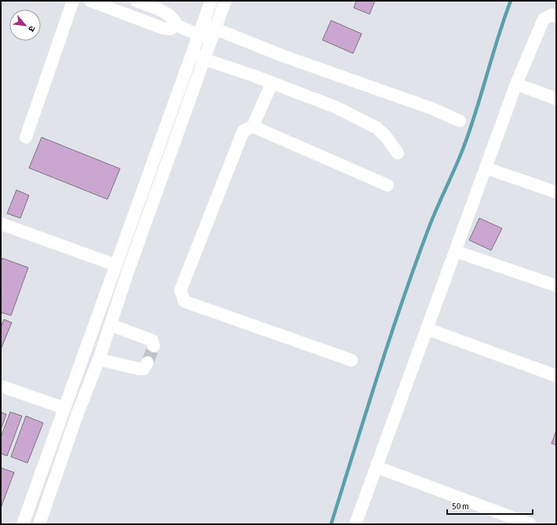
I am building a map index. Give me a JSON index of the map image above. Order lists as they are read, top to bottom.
{
  "scale_bar": "50 m",
  "north": "bottom right"
}
